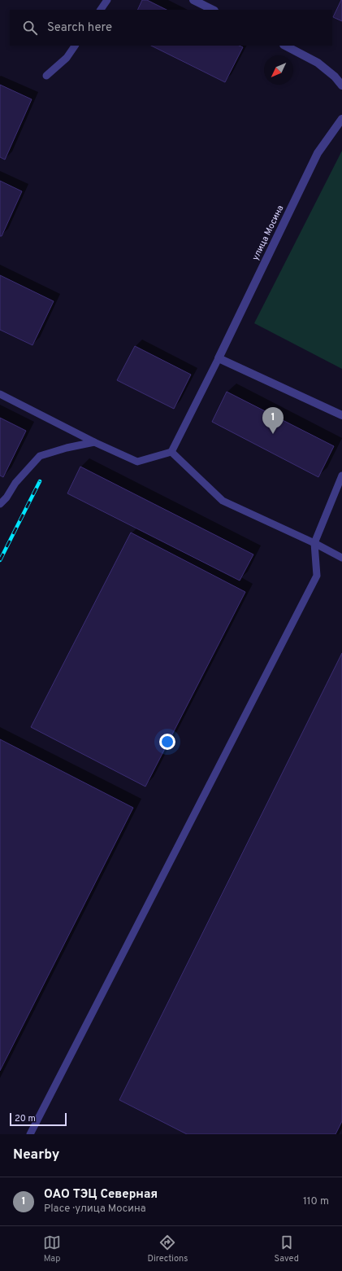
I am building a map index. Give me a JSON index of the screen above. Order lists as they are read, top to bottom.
{
  "streets": {
    "street": ["улица Мосина"]
  },
  "scale_bar": "20 m",
  "north": "bottom left",
  "page": {
    "search": "Search here",
    "pins": "1",
    "scale": "20 m",
    "heading": "Nearby",
    "list": [
      {
        "mark": "1",
        "name": "ОАО ТЭЦ Северная",
        "note": "Place · улица Мосина",
        "value": "110 m"
      }
    ],
    "nav": ["Map", "Directions", "Saved"]
  }
}
